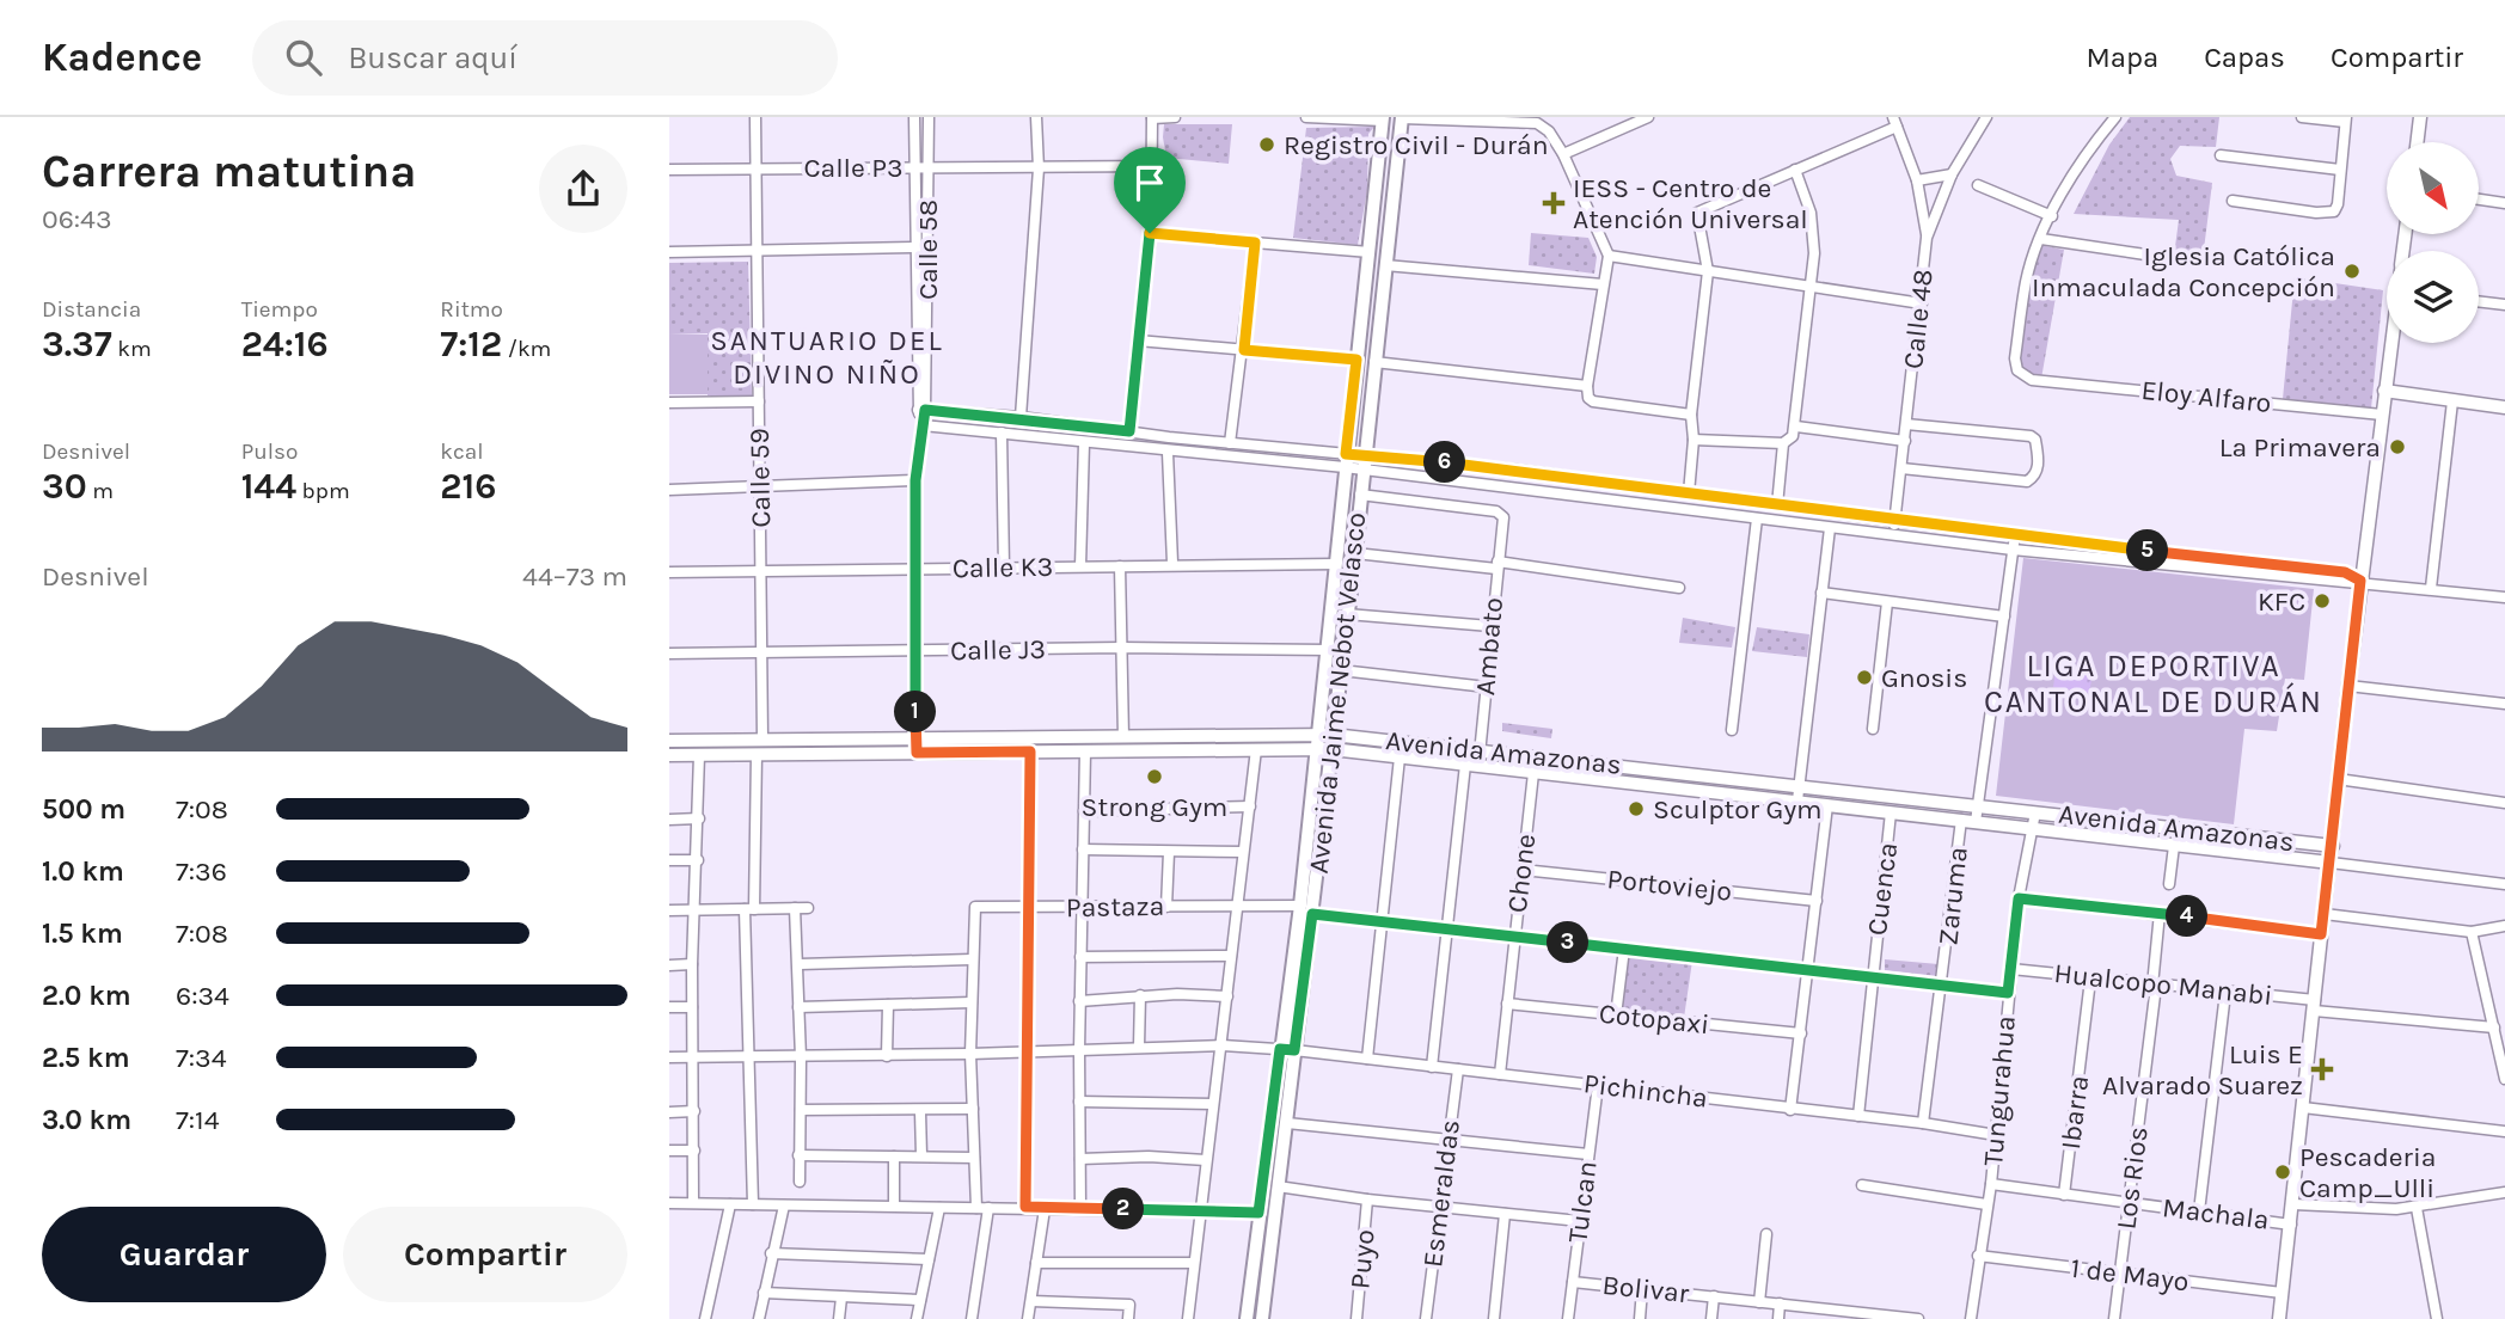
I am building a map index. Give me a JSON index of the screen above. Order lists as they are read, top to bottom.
{
  "streets": {
    "main road": ["Avenida Jaime Nebot Velasco"],
    "street": [
      "Calle P3",
      "Calle 58",
      "Calle 48",
      "Eloy Alfaro",
      "Calle 59",
      "Calle K3",
      "Ambato",
      "Calle J3",
      "Avenida Amazonas",
      "Chone",
      "Portoviejo",
      "Cuenca",
      "Zaruma",
      "Pastaza",
      "Hualcopo Manabi",
      "Cotopaxi",
      "Pichincha",
      "Tungurahua",
      "Ibarra",
      "Los Rios",
      "Esmeraldas",
      "Tulcan",
      "Machala",
      "Puyo",
      "1 de Mayo",
      "Bolivar"
    ]
  },
  "crossings": [
    ["Calle P3", "Calle 58"],
    ["Calle P3", "Calle 59"],
    ["Calle 58", "Calle K3"],
    ["Calle 58", "Calle J3"],
    ["Calle 58", "Avenida Amazonas"],
    ["Calle 59", "Calle K3"],
    ["Calle 59", "Calle J3"],
    ["Calle 59", "Avenida Amazonas"],
    ["Calle K3", "Avenida Jaime Nebot Velasco"],
    ["Ambato", "Avenida Jaime Nebot Velasco"],
    ["Ambato", "Avenida Amazonas"],
    ["Calle J3", "Avenida Jaime Nebot Velasco"],
    ["Avenida Jaime Nebot Velasco", "Avenida Amazonas"],
    ["Avenida Jaime Nebot Velasco", "Pastaza"],
    ["Avenida Jaime Nebot Velasco", "Pichincha"],
    ["Avenida Amazonas", "Chone"],
    ["Avenida Amazonas", "Cuenca"],
    ["Avenida Amazonas", "Zaruma"],
    ["Avenida Amazonas", "Tungurahua"],
    ["Chone", "Portoviejo"],
    ["Chone", "Pastaza"],
    ["Chone", "Cotopaxi"],
    ["Chone", "Pichincha"],
    ["Cuenca", "Pastaza"],
    ["Cuenca", "Pichincha"],
    ["Zaruma", "Pastaza"],
    ["Zaruma", "Pichincha"],
    ["Pastaza", "Pichincha"],
    ["Pastaza", "Tungurahua"],
    ["Hualcopo Manabi", "Tungurahua"],
    ["Hualcopo Manabi", "Ibarra"],
    ["Hualcopo Manabi", "Los Rios"],
    ["Pichincha", "Tungurahua"],
    ["Pichincha", "Esmeraldas"],
    ["Pichincha", "Tulcan"],
    ["Tungurahua", "Machala"],
    ["Tungurahua", "1 de Mayo"],
    ["Ibarra", "Machala"],
    ["Los Rios", "Machala"],
    ["Los Rios", "1 de Mayo"],
    ["Tulcan", "Bolivar"]
  ],
  "districts": ["SANTUARIO DEL DIVINO NIÑO", "LIGA DEPORTIVA CANTONAL DE DURÁN"],
  "places": {
    "other": [
      "Registro Civil - Durán",
      "Iglesia Católica Inmaculada Concepción",
      "La Primavera",
      "KFC",
      "Gnosis",
      "Strong Gym",
      "Sculptor Gym",
      "Pescaderia Camp_Ulli"
    ],
    "health": ["IESS - Centro de Atención Universal", "Luis E Alvarado Suarez"]
  },
  "north": "bottom right",
  "page": {
    "header": "Kadence",
    "search": "Buscar aquí",
    "nav": ["Mapa", "Capas", "Compartir"],
    "heading": ["Carrera matutina", "06:43"],
    "stats": [
      ["Distancia", "3.37 km"],
      ["Tiempo", "24:16"],
      ["Ritmo", "7:12 /km"],
      ["Desnivel", "30 m"],
      ["Pulso", "144 bpm"],
      ["kcal", "216"]
    ],
    "pins": [
      "6",
      "5",
      "1",
      "4",
      "3",
      "2"
    ],
    "chart": ["Desnivel", "44–73 m"],
    "list": [
      {
        "name": "500 m",
        "note": "7:08"
      },
      {
        "name": "1.0 km",
        "note": "7:36"
      },
      {
        "name": "1.5 km",
        "note": "7:08"
      },
      {
        "name": "2.0 km",
        "note": "6:34"
      },
      {
        "name": "2.5 km",
        "note": "7:34"
      },
      {
        "name": "3.0 km",
        "note": "7:14"
      }
    ],
    "buttons": ["Guardar", "Compartir"]
  }
}
